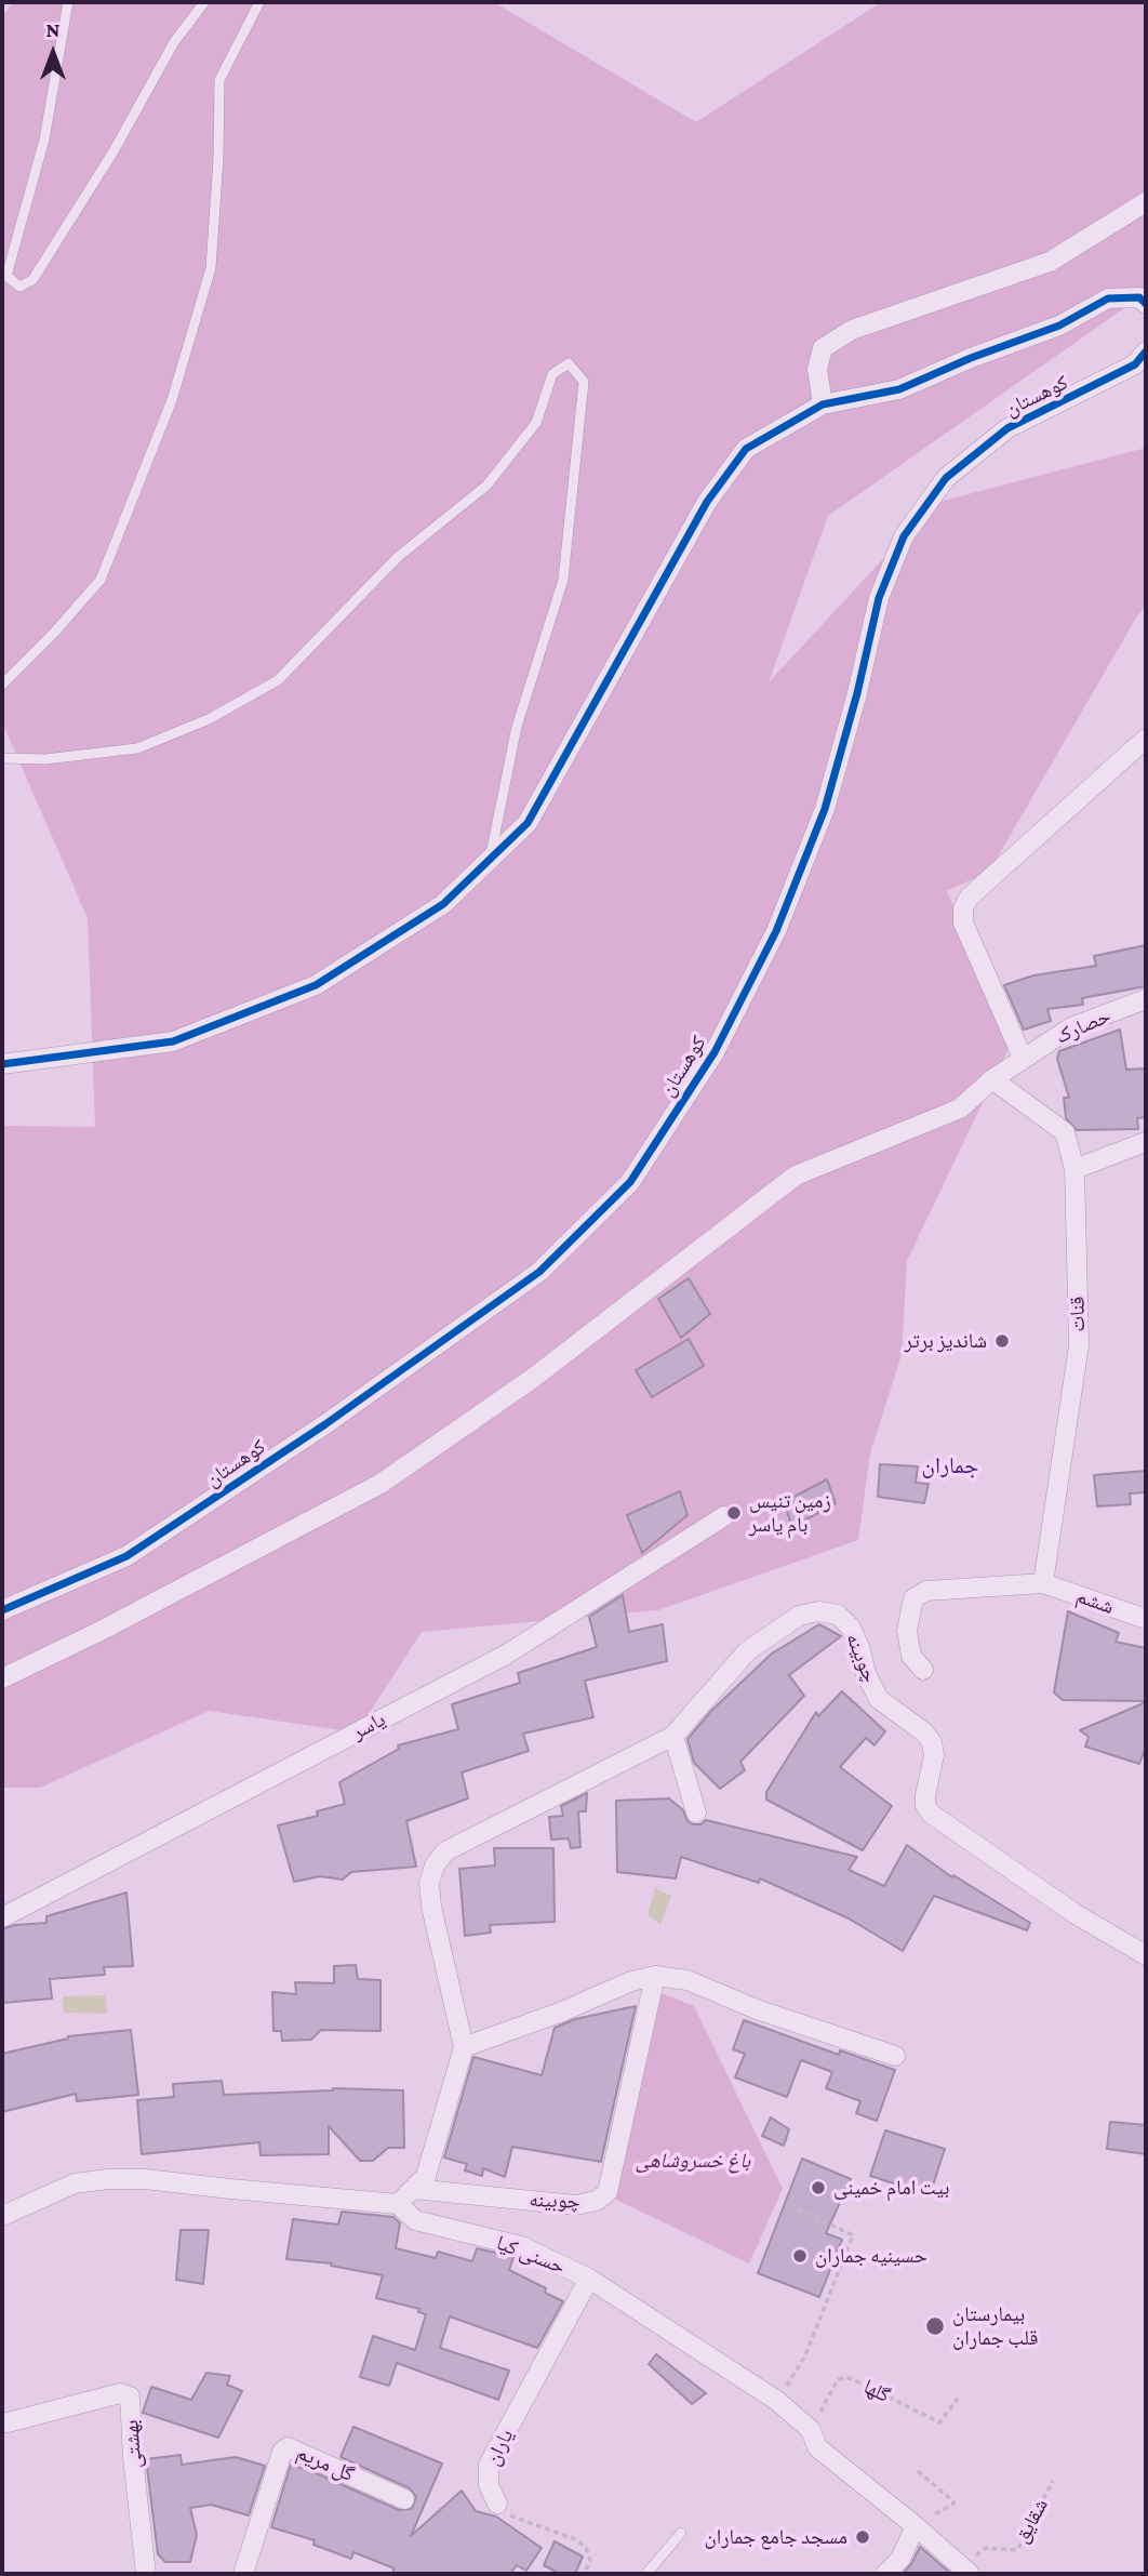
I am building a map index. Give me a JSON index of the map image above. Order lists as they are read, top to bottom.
{
  "streets": {
    "street": [
      "کوهستان",
      "حصارک",
      "قنات",
      "ششم",
      "چوبینه",
      "یاسر",
      "حسنی کیا",
      "بهشتی",
      "یاران",
      "گل مریم"
    ],
    "path": ["گلها", "شقایق"]
  },
  "crossings": [
    ["حصارک", "قنات"],
    ["قنات", "ششم"],
    ["چوبینه", "حسنی کیا"],
    ["حسنی کیا", "گلها"],
    ["حسنی کیا", "یاران"],
    ["حسنی کیا", "شقایق"]
  ],
  "districts": ["جماران"],
  "parks": ["باغ خسروشاهی"],
  "places": [
    "شاندیز برتر",
    "زمین تنیس بام یاسر",
    "بیت امام خمینی",
    "حسینیه جماران",
    "بیمارستان قلب جماران",
    "مسجد جامع جماران"
  ],
  "north": "top"
}
